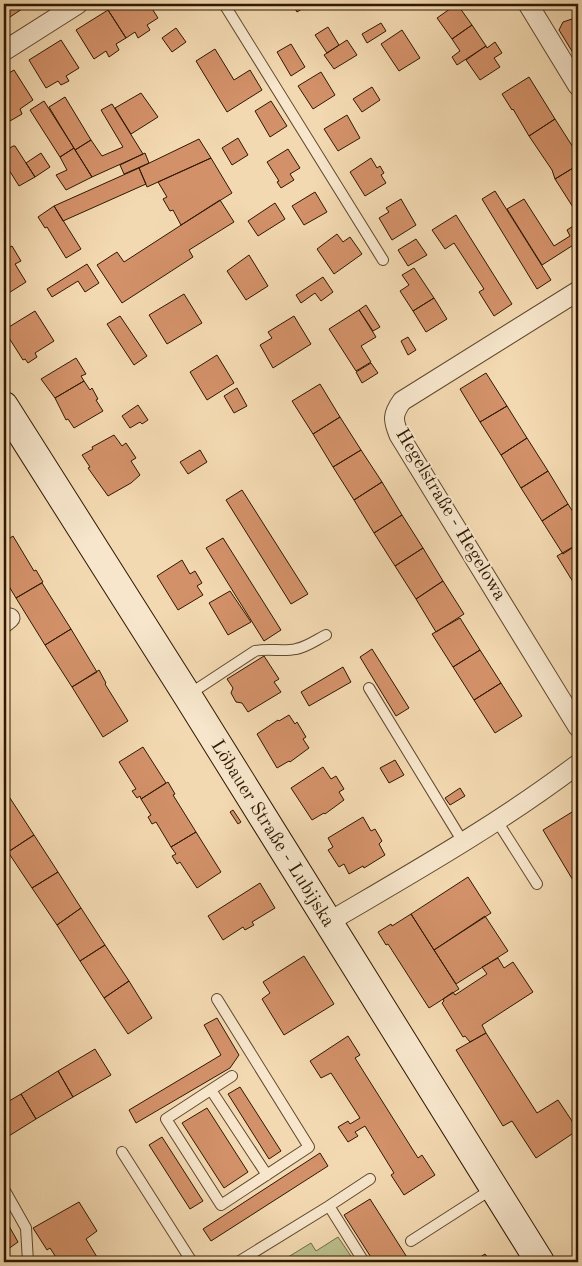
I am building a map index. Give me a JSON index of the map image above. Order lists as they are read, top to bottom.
{
  "streets": {
    "main road": ["Löbauer Straße - Lubijska"],
    "street": ["Hegelstraße - Hegelowa"]
  }
}
